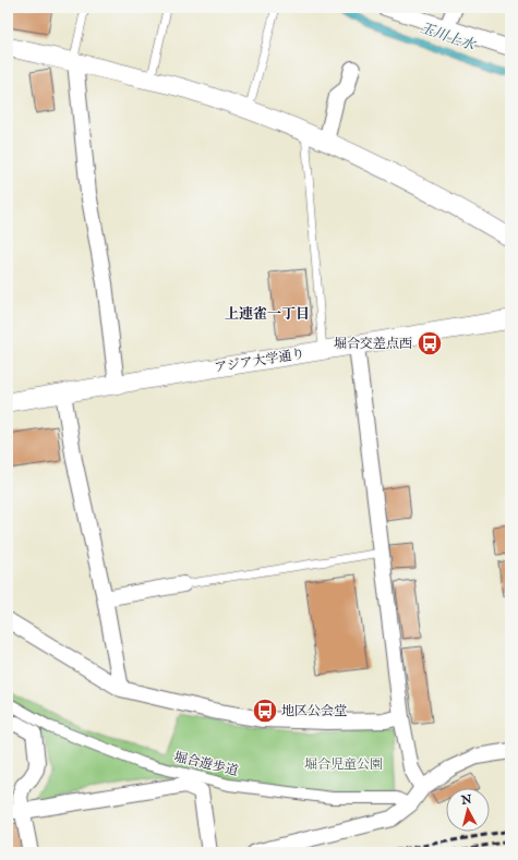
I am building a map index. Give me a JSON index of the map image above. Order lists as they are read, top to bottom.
{
  "streets": {
    "street": ["アジア大学通り", "堀合遊歩道"]
  },
  "districts": ["上連雀一丁目"],
  "water": ["玉川上水"],
  "parks": ["堀合児童公園"],
  "places": {
    "bus stop": ["堀合交差点西", "地区公会堂"]
  },
  "north": "top"
}
